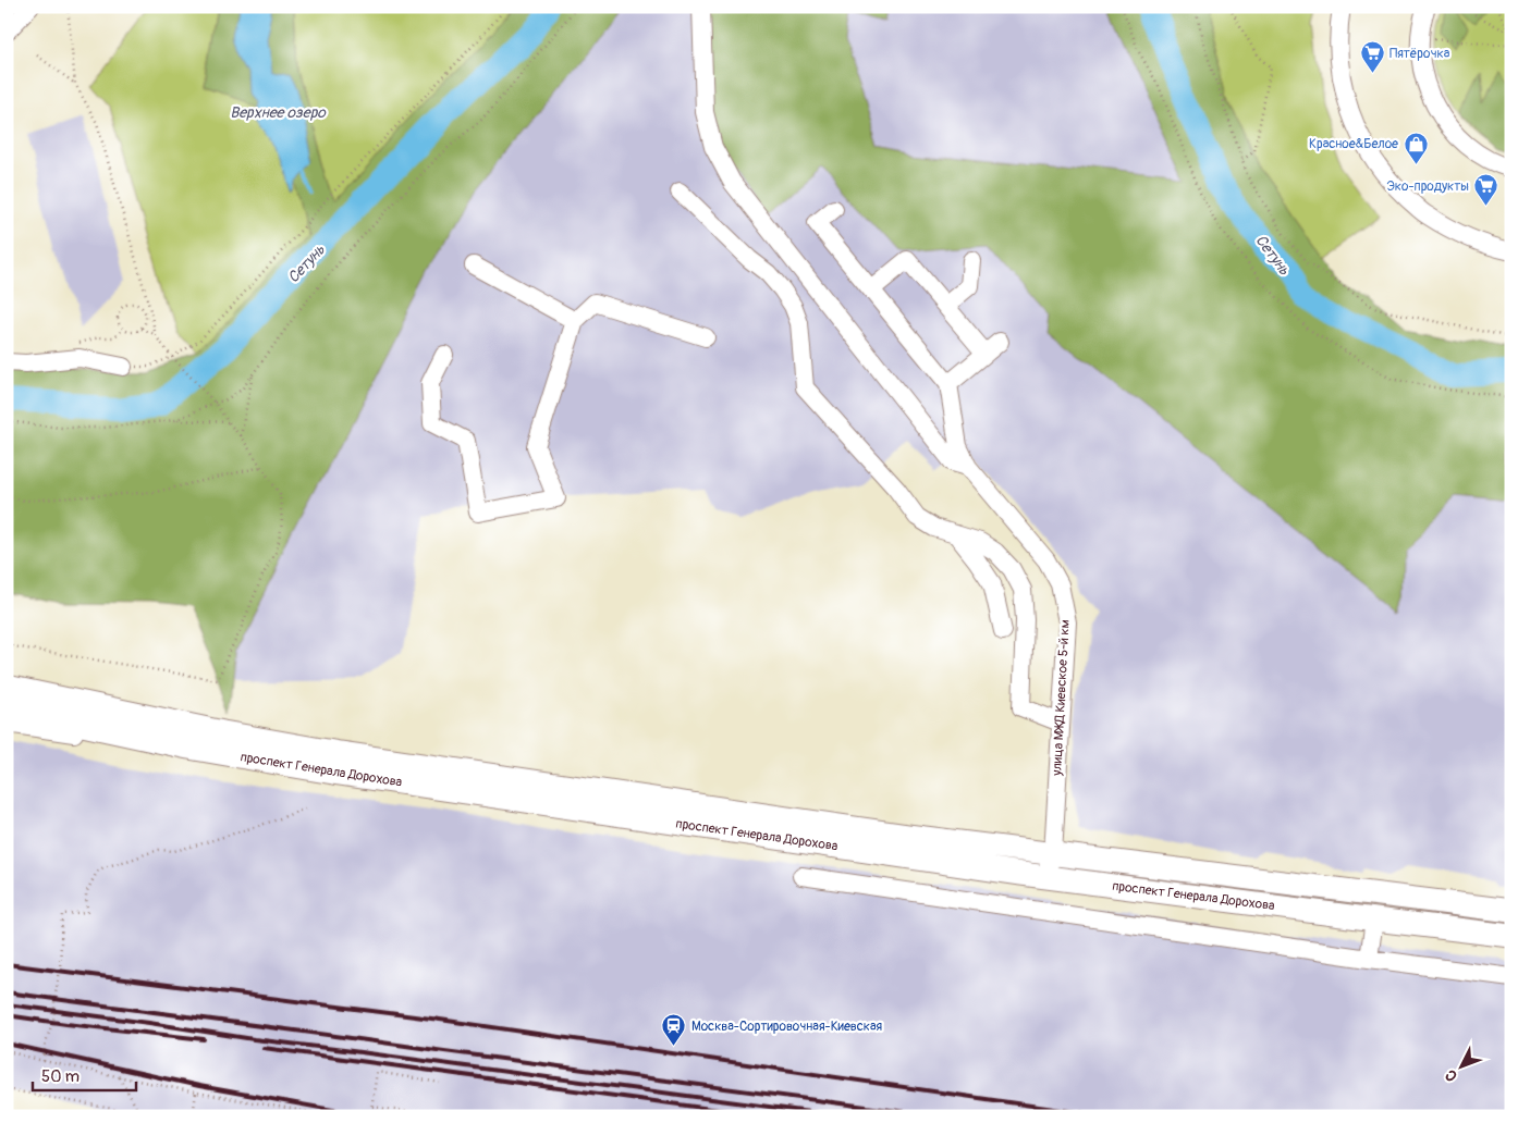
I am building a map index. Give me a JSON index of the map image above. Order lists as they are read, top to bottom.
{
  "streets": {
    "main road": ["проспект Генерала Дорохова"],
    "street": ["улица МЖД Киевское 5-й км"]
  },
  "crossings": [
    ["улица МЖД Киевское 5-й км", "проспект Генерала Дорохова"]
  ],
  "water": ["Верхнее озеро", "Сетунь"],
  "places": {
    "supermarket": ["Пятёрочка", "Эко-продукты"],
    "shop": ["Красное&Белое"],
    "station": ["Москва-Сортировочная-Киевская"]
  },
  "scale_bar": "50 m",
  "north": "bottom left"
}
